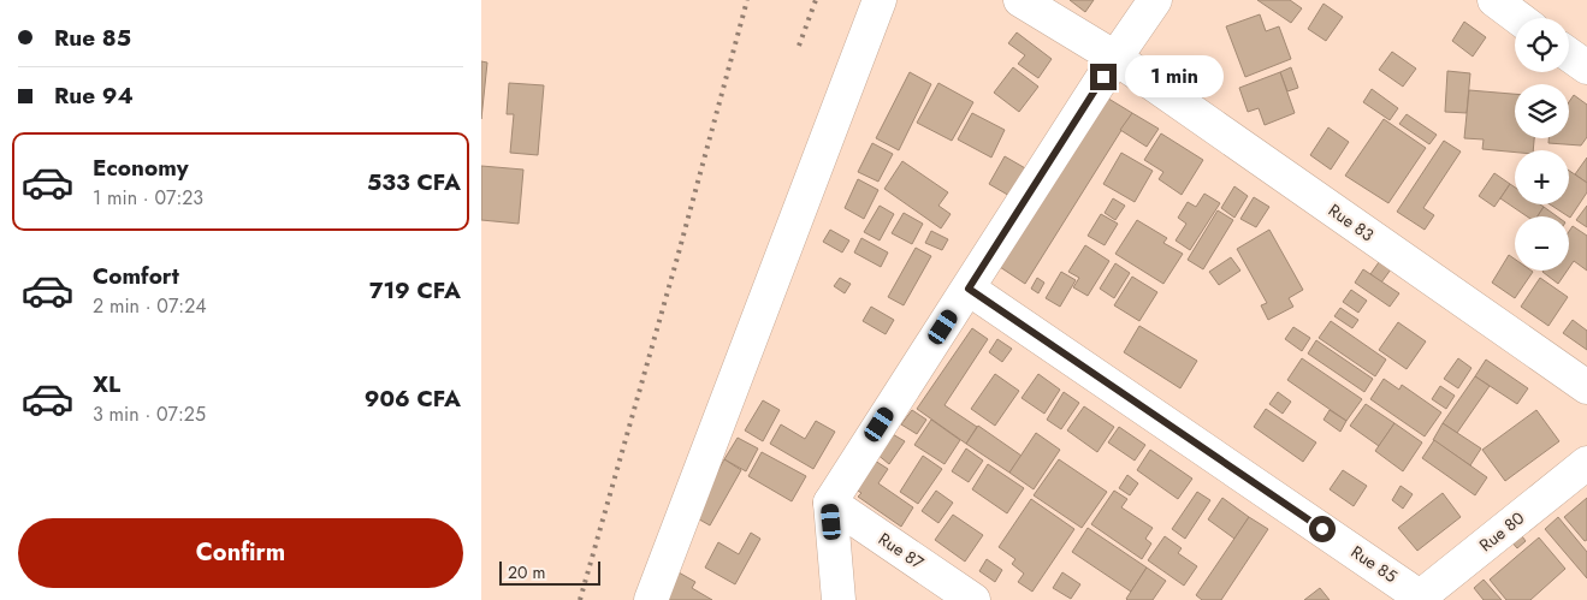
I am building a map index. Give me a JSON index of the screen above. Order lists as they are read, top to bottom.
{
  "streets": {
    "street": [
      "Rue 83",
      "Rue 80",
      "Rue 87",
      "Rue 85"
    ]
  },
  "crossings": [
    ["Rue 80", "Rue 85"]
  ],
  "scale_bar": "20 m",
  "page": {
    "banner": ["Rue 85", "Rue 94"],
    "map_buttons": ["+", "−"],
    "bubble": "1 min",
    "list": [
      {
        "name": "Economy",
        "note": "1 min · 07:23",
        "value": "533 CFA"
      },
      {
        "name": "Comfort",
        "note": "2 min · 07:24",
        "value": "719 CFA"
      },
      {
        "name": "XL",
        "note": "3 min · 07:25",
        "value": "906 CFA"
      }
    ],
    "buttons": "Confirm",
    "scale": "20 m"
  }
}
